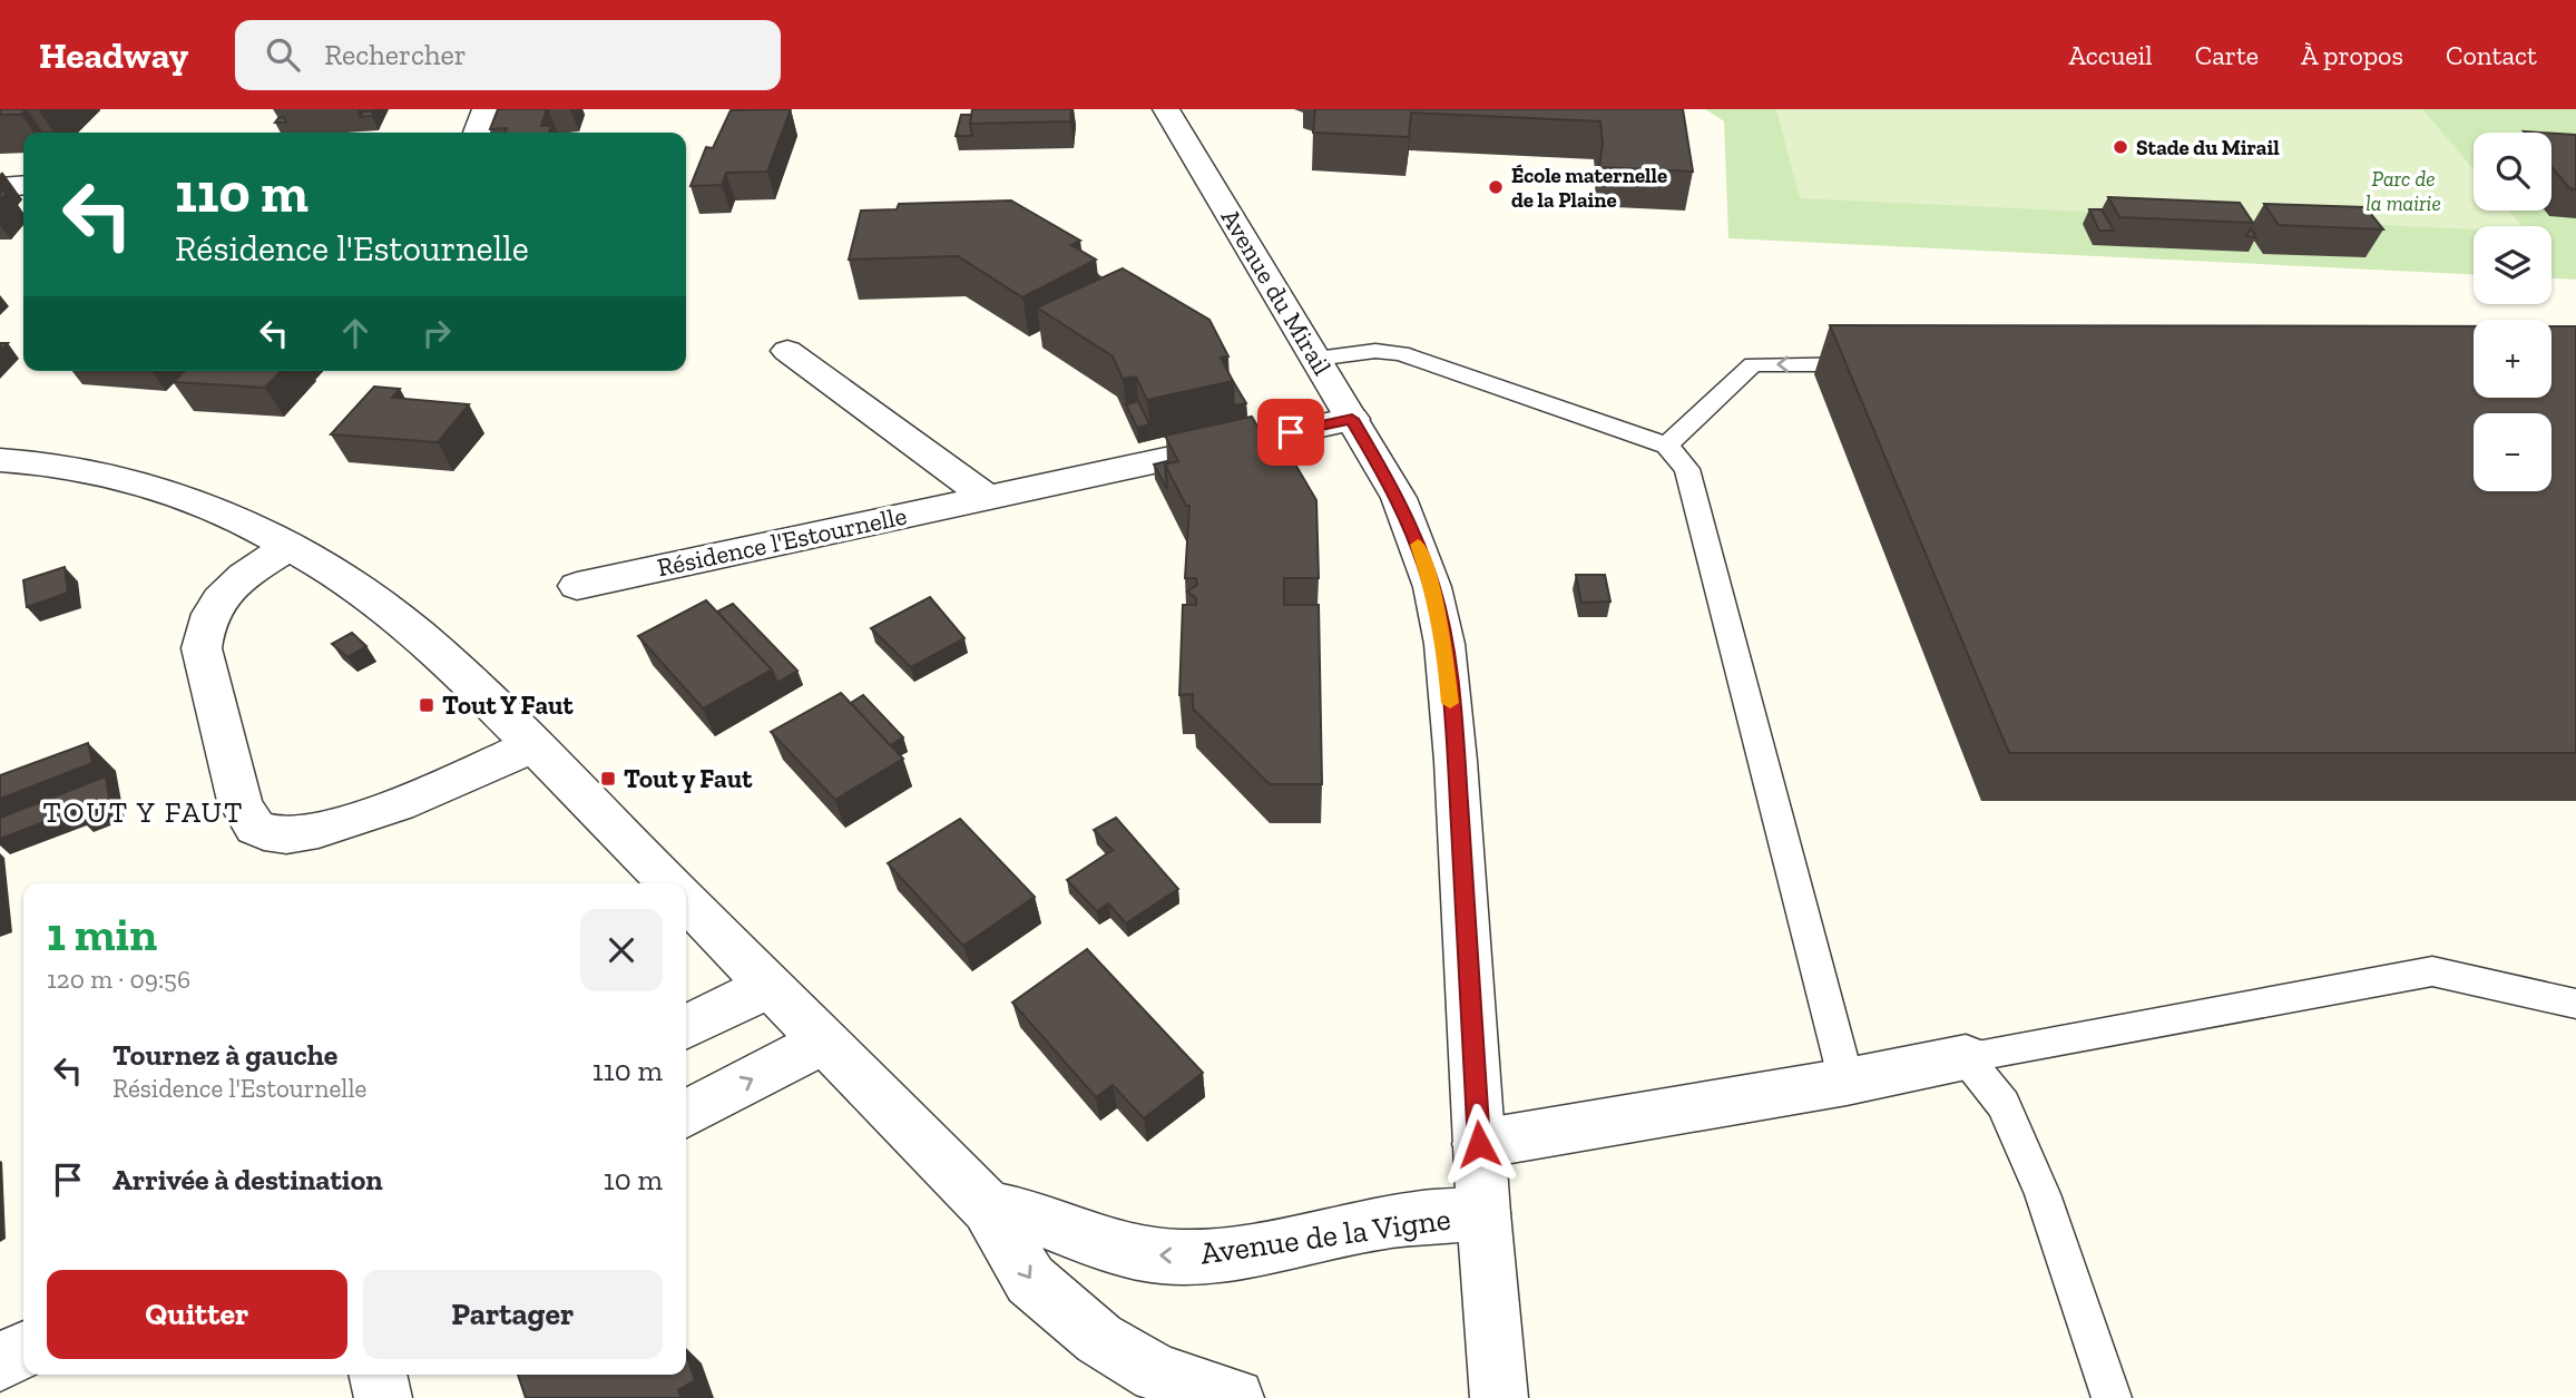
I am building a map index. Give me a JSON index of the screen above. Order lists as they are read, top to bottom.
{
  "streets": {
    "street": ["Avenue du Mirail", "Résidence l'Estournelle", "Avenue de la Vigne"]
  },
  "crossings": [
    ["Avenue du Mirail", "Résidence l'Estournelle"],
    ["Avenue du Mirail", "Avenue de la Vigne"]
  ],
  "one_way": ["Avenue de la Vigne"],
  "districts": ["TOUT Y FAUT"],
  "parks": ["Parc de la mairie"],
  "places": {
    "other": ["Stade du Mirail", "École maternelle de la Plaine"],
    "transit": ["Tout Y Faut", "Tout y Faut"]
  },
  "page": {
    "header": "Headway",
    "search": "Rechercher",
    "nav": [
      "Accueil",
      "Carte",
      "À propos",
      "Contact"
    ],
    "map_buttons": ["+", "−"],
    "turn": ["110 m", "Résidence l'Estournelle"],
    "heading": ["1 min", "120 m · 09:56"],
    "list": [
      {
        "name": "Tournez à gauche",
        "note": "Résidence l'Estournelle",
        "value": "110 m"
      },
      {
        "name": "Arrivée à destination",
        "value": "10 m"
      }
    ],
    "buttons": ["Quitter", "Partager"]
  }
}
